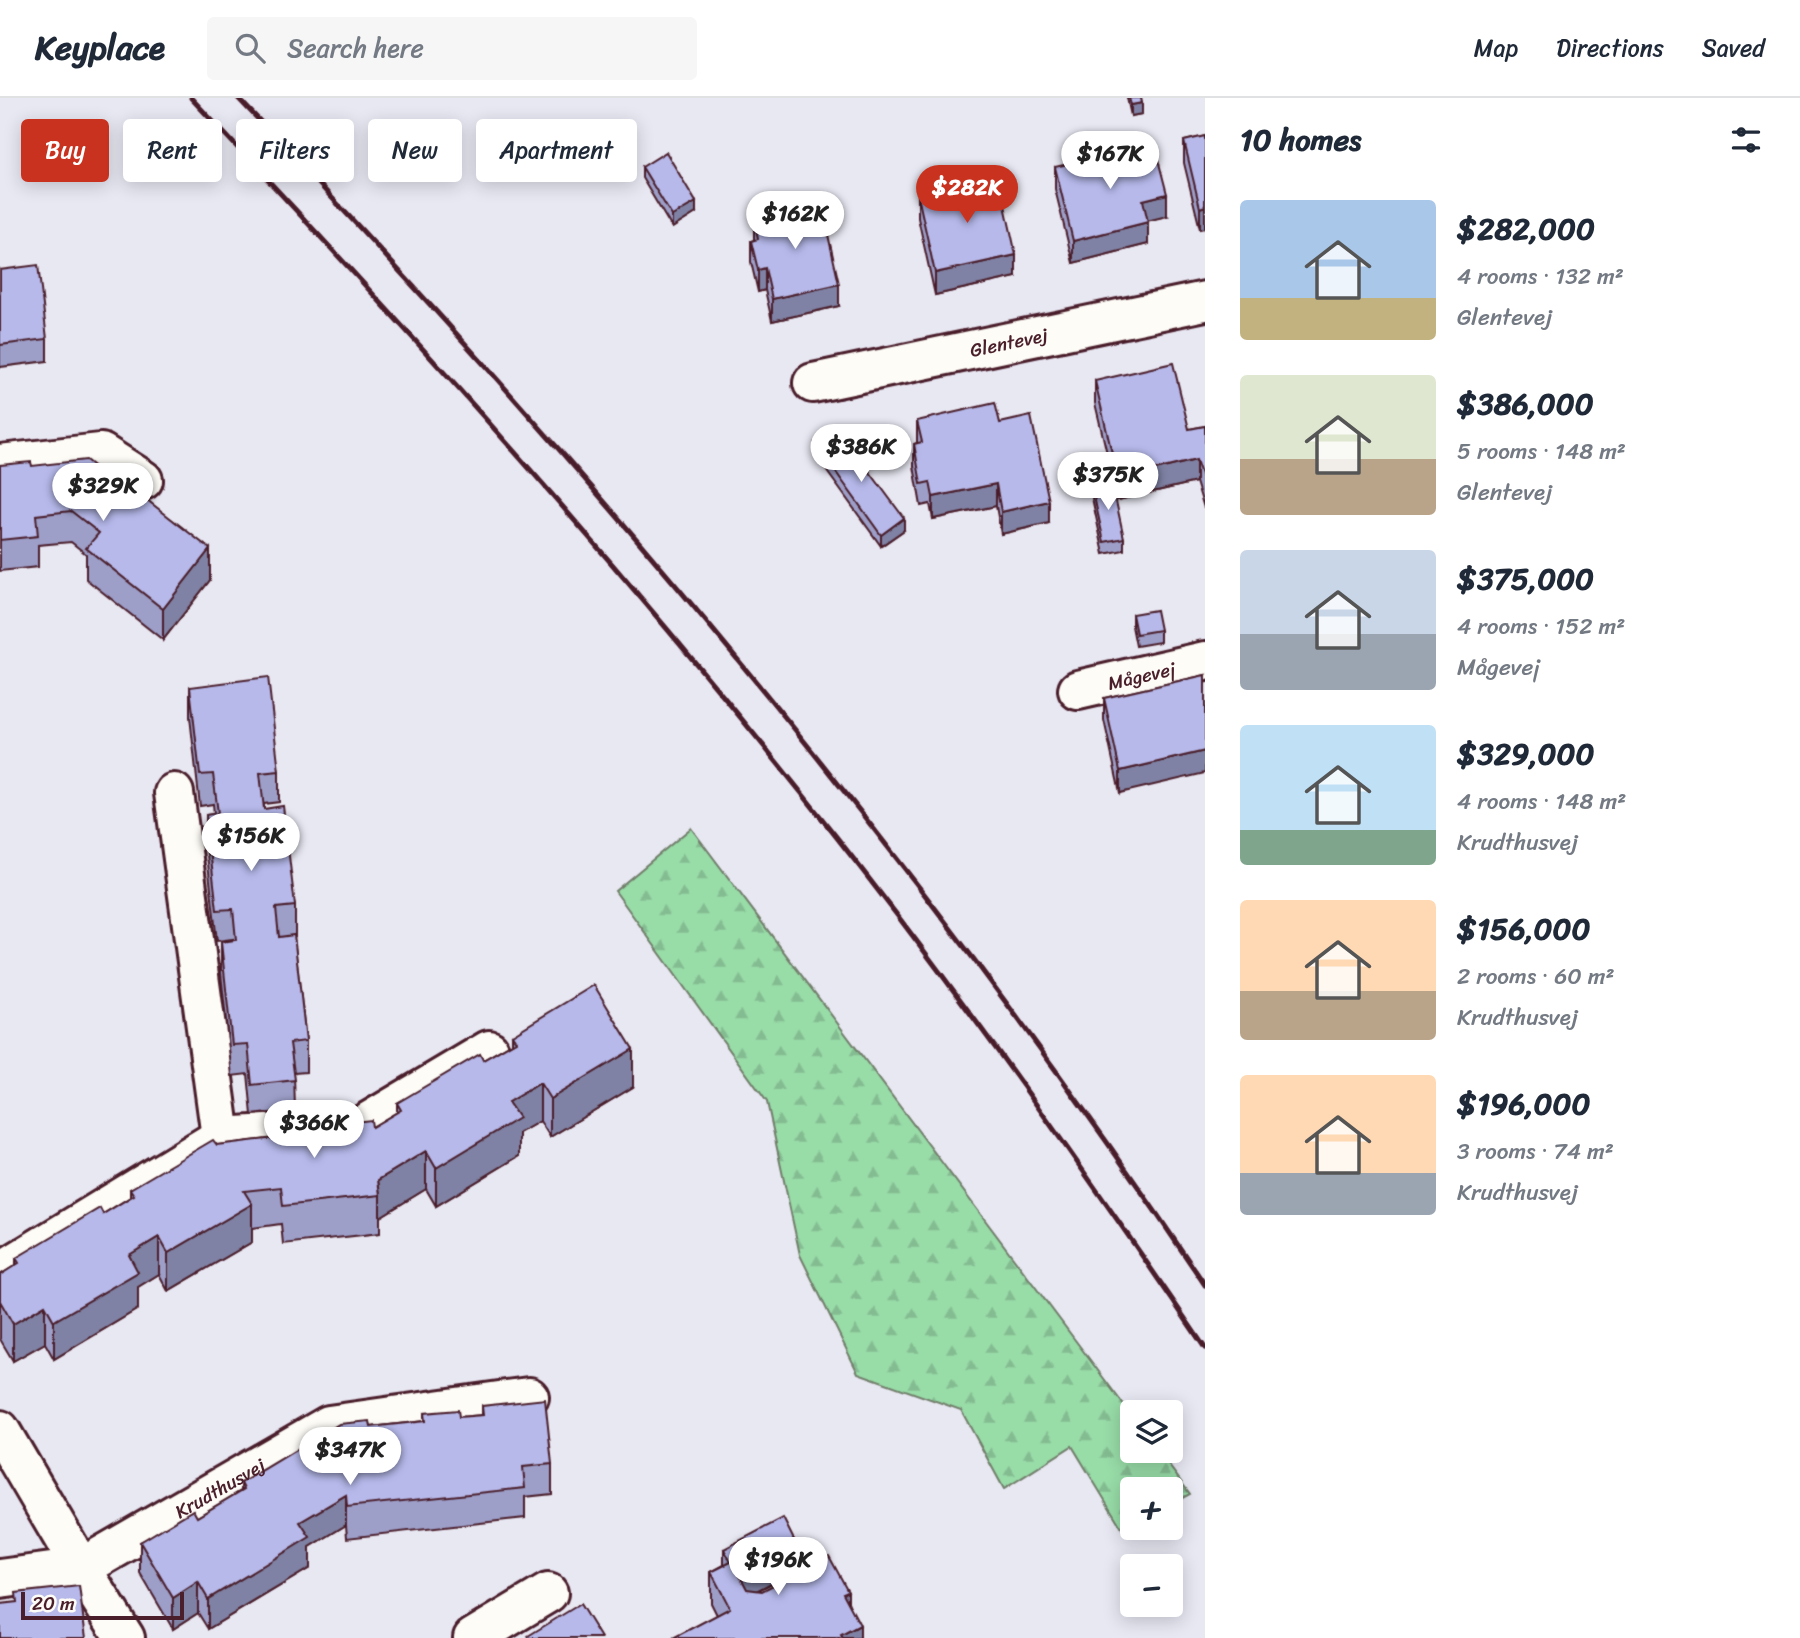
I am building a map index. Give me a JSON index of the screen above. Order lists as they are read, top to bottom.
{
  "streets": {
    "street": ["Glentevej", "Mågevej", "Krudthusvej"]
  },
  "scale_bar": "20 m",
  "page": {
    "header": "Keyplace",
    "search": "Search here",
    "nav": ["Map", "Directions", "Saved"],
    "heading": "10 homes",
    "chip": [
      "Buy",
      "Rent",
      "Filters",
      "New",
      "Apartment"
    ],
    "price": [
      "$167K",
      "$282K",
      "$162K",
      "$386K",
      "$375K",
      "$329K",
      "$156K",
      "$366K",
      "$347K",
      "$196K"
    ],
    "list": [
      {
        "name": "$282,000",
        "note": "4 rooms · 132 m² · Glentevej"
      },
      {
        "name": "$386,000",
        "note": "5 rooms · 148 m² · Glentevej"
      },
      {
        "name": "$375,000",
        "note": "4 rooms · 152 m² · Mågevej"
      },
      {
        "name": "$329,000",
        "note": "4 rooms · 148 m² · Krudthusvej"
      },
      {
        "name": "$156,000",
        "note": "2 rooms · 60 m² · Krudthusvej"
      },
      {
        "name": "$196,000",
        "note": "3 rooms · 74 m² · Krudthusvej"
      }
    ],
    "map_buttons": ["+", "−"],
    "scale": "20 m"
  }
}
